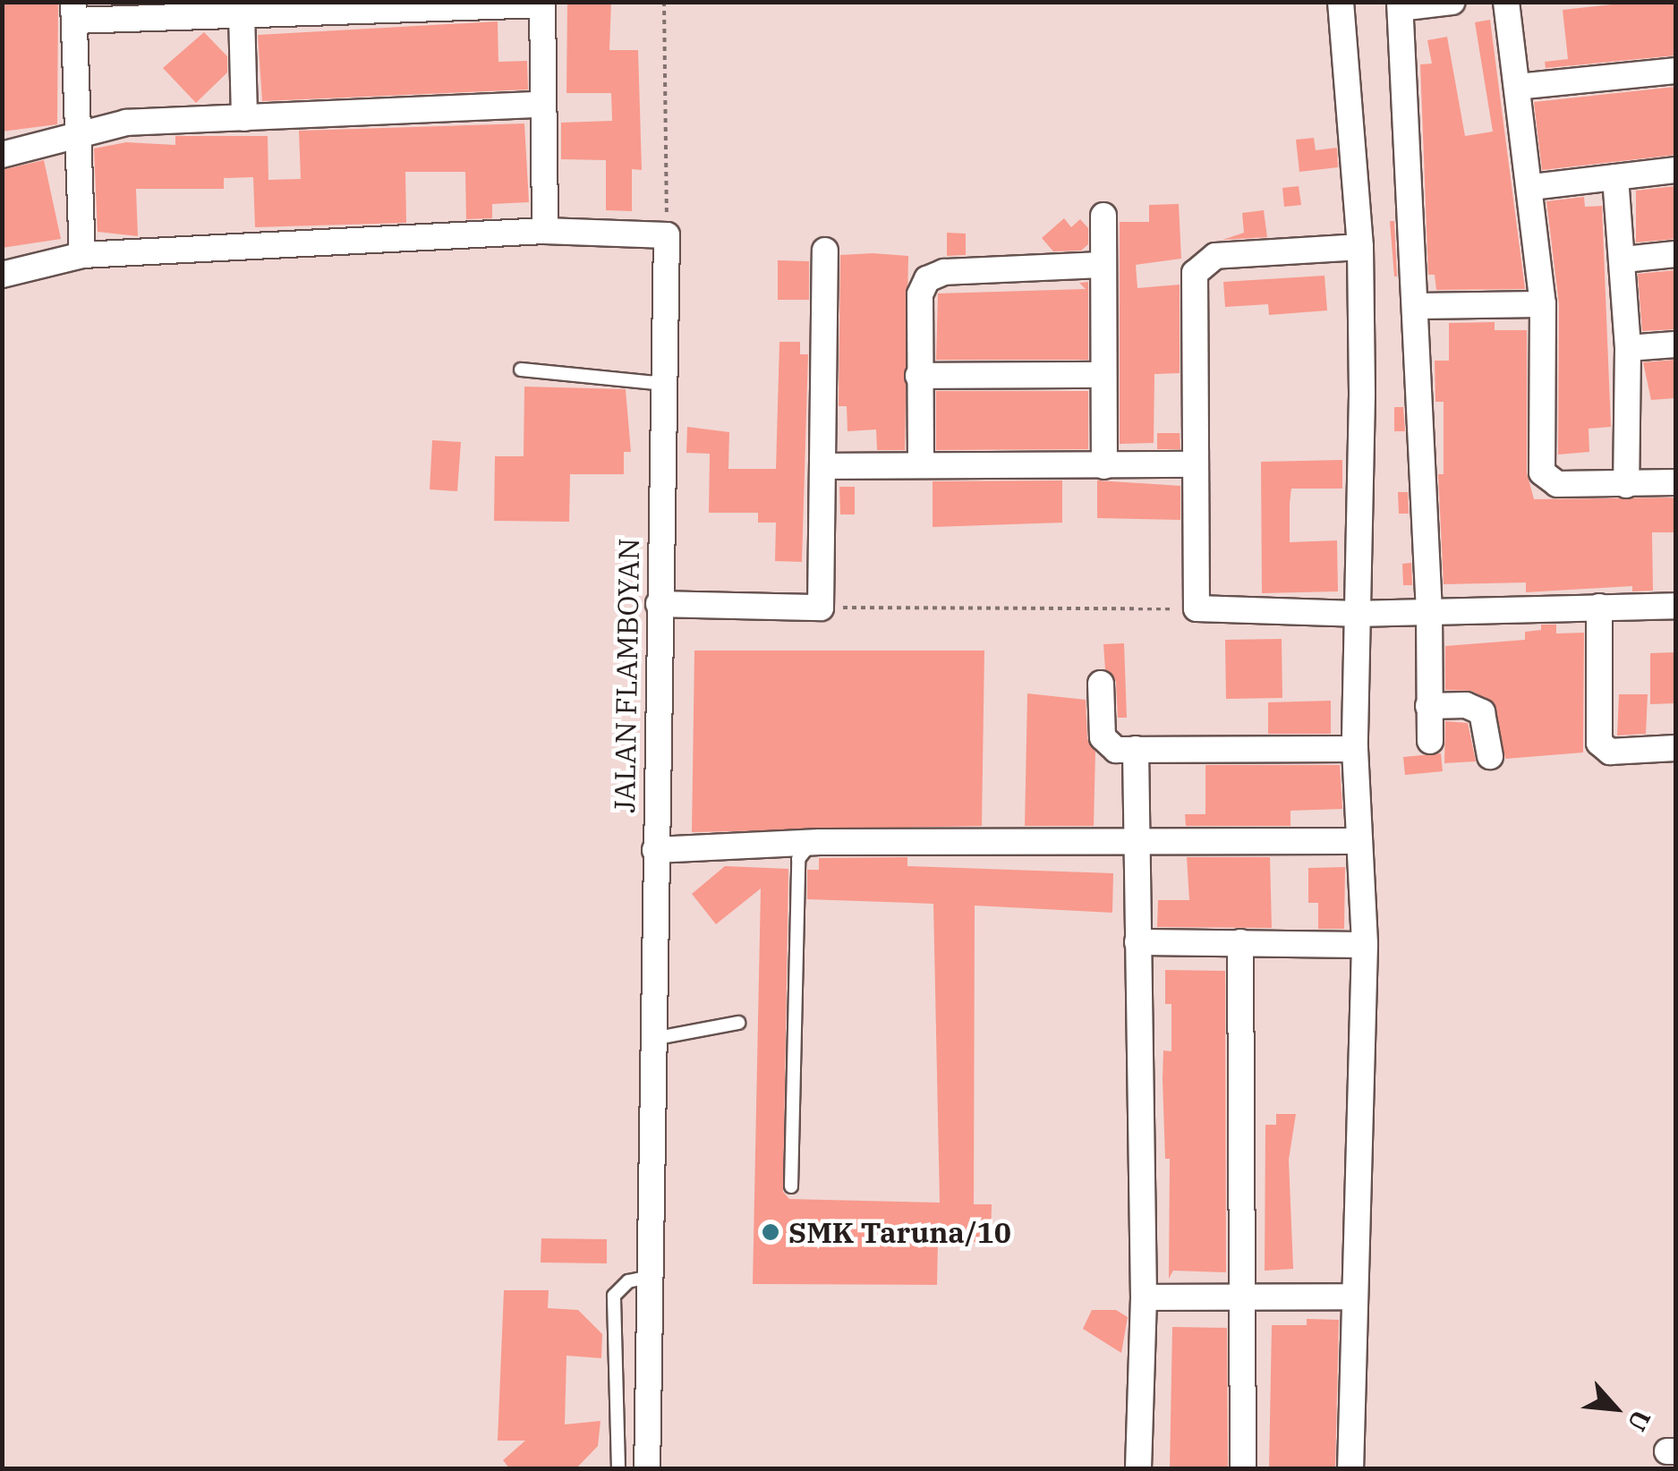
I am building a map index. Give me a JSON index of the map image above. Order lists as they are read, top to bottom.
{
  "streets": {
    "street": ["JALAN FLAMBOYAN"]
  },
  "places": ["SMK Taruna/10"],
  "north": "bottom right"
}
